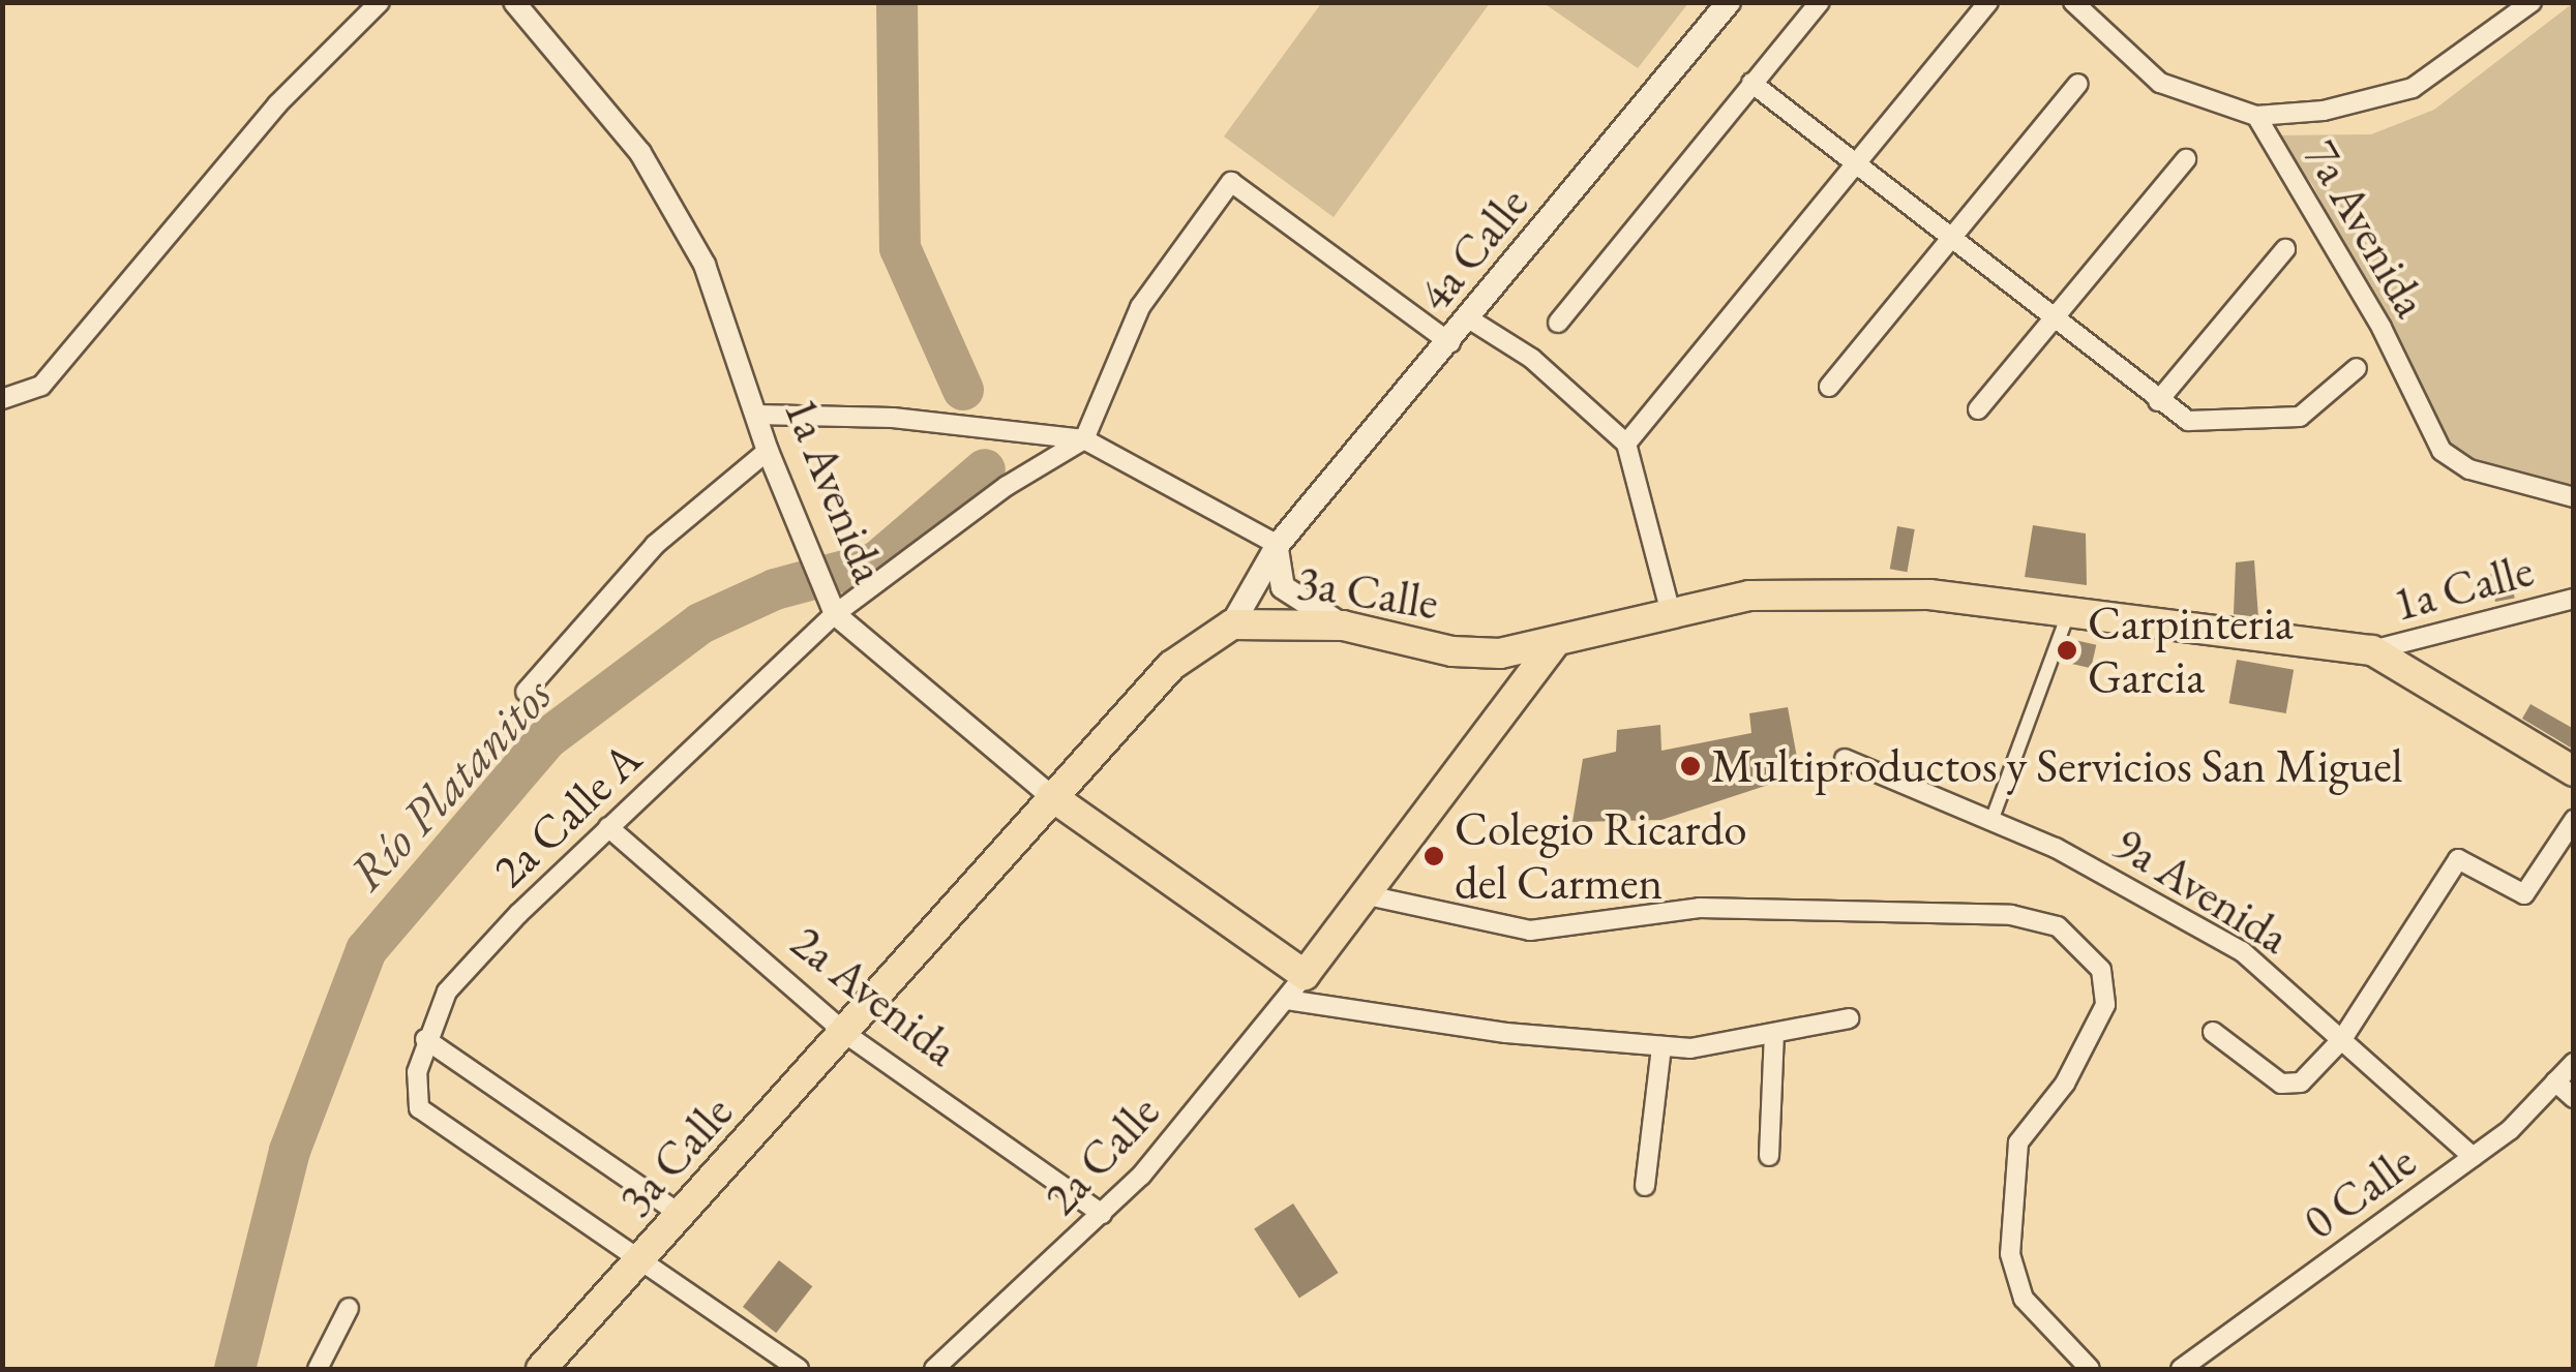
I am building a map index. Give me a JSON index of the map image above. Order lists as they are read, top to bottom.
{
  "streets": {
    "main road": ["4a Calle", "1a Avenida", "3a Calle"],
    "street": [
      "7a Avenida",
      "1a Calle",
      "2a Calle A",
      "9a Avenida",
      "2a Avenida",
      "2a Calle",
      "0 Calle"
    ]
  },
  "crossings": [
    ["4a Calle", "3a Calle"],
    ["1a Avenida", "3a Calle"],
    ["1a Avenida", "2a Calle A"],
    ["1a Avenida", "2a Calle"],
    ["1a Calle", "3a Calle"],
    ["3a Calle", "2a Calle A"],
    ["3a Calle", "2a Avenida"],
    ["2a Calle A", "2a Avenida"],
    ["9a Avenida", "0 Calle"],
    ["2a Avenida", "2a Calle"]
  ],
  "water": ["Río Platanitos"],
  "places": ["Carpinteria Garcia", "Multiproductos y Servicios San Miguel", "Colegio Ricardo del Carmen"]
}
